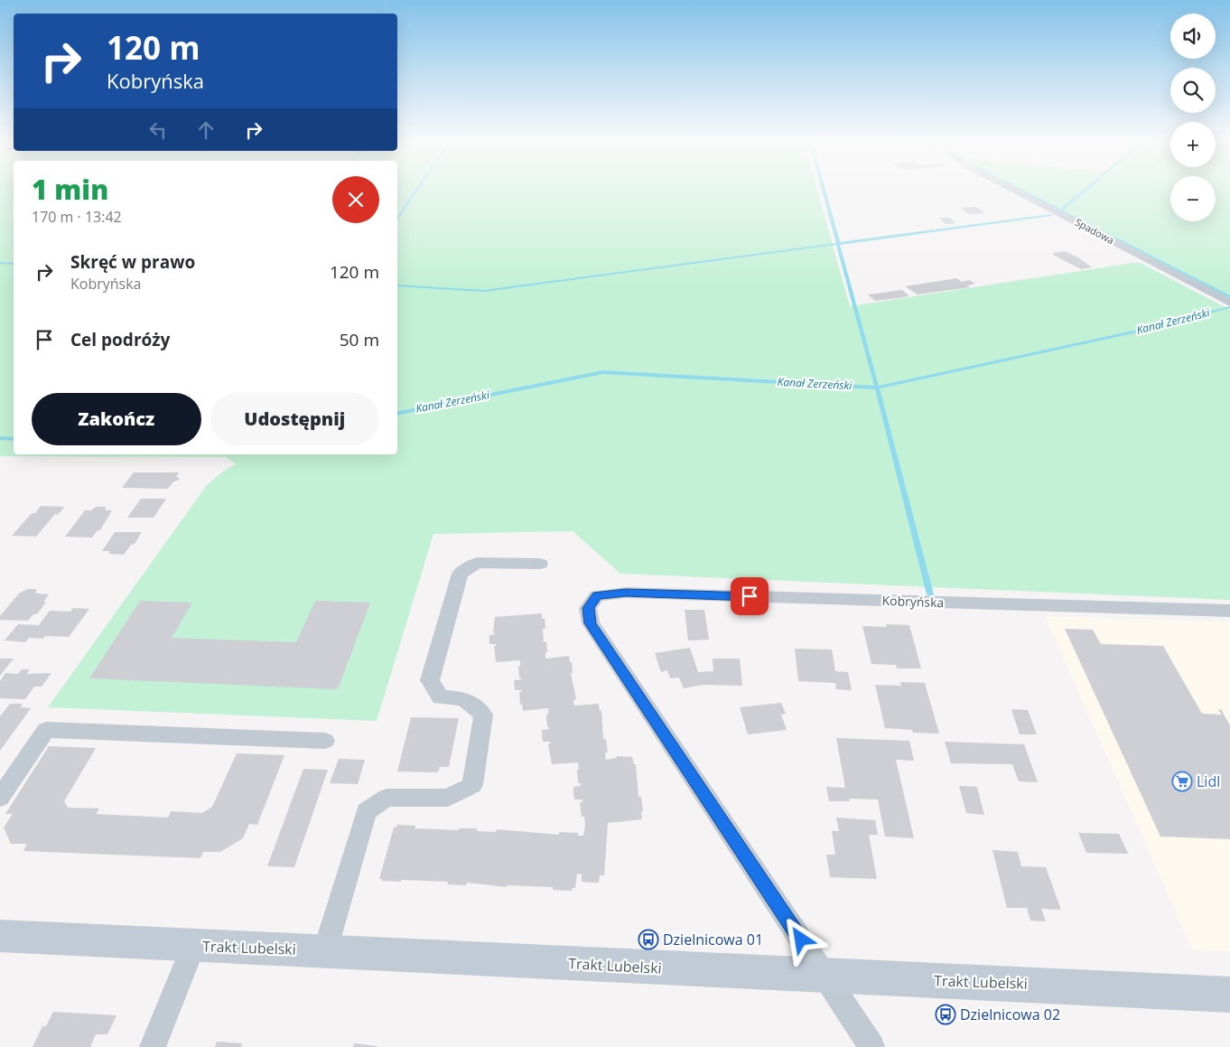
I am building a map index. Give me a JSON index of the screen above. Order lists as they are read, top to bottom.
{
  "streets": {
    "street": ["Spadowa", "Kobryńska", "Trakt Lubelski"]
  },
  "crossings": [
    ["Kobryńska", "Trakt Lubelski"]
  ],
  "water": ["Kanał Zerzeński"],
  "places": {
    "supermarket": ["Lidl"],
    "bus stop": ["Dzielnicowa 01", "Dzielnicowa 02"]
  },
  "page": {
    "map_buttons": ["+", "−"],
    "turn": ["120 m", "Kobryńska"],
    "heading": ["1 min", "170 m · 13:42"],
    "list": [
      {
        "name": "Skręć w prawo",
        "note": "Kobryńska",
        "value": "120 m"
      },
      {
        "name": "Cel podróży",
        "value": "50 m"
      }
    ],
    "buttons": ["Zakończ", "Udostępnij"]
  }
}
